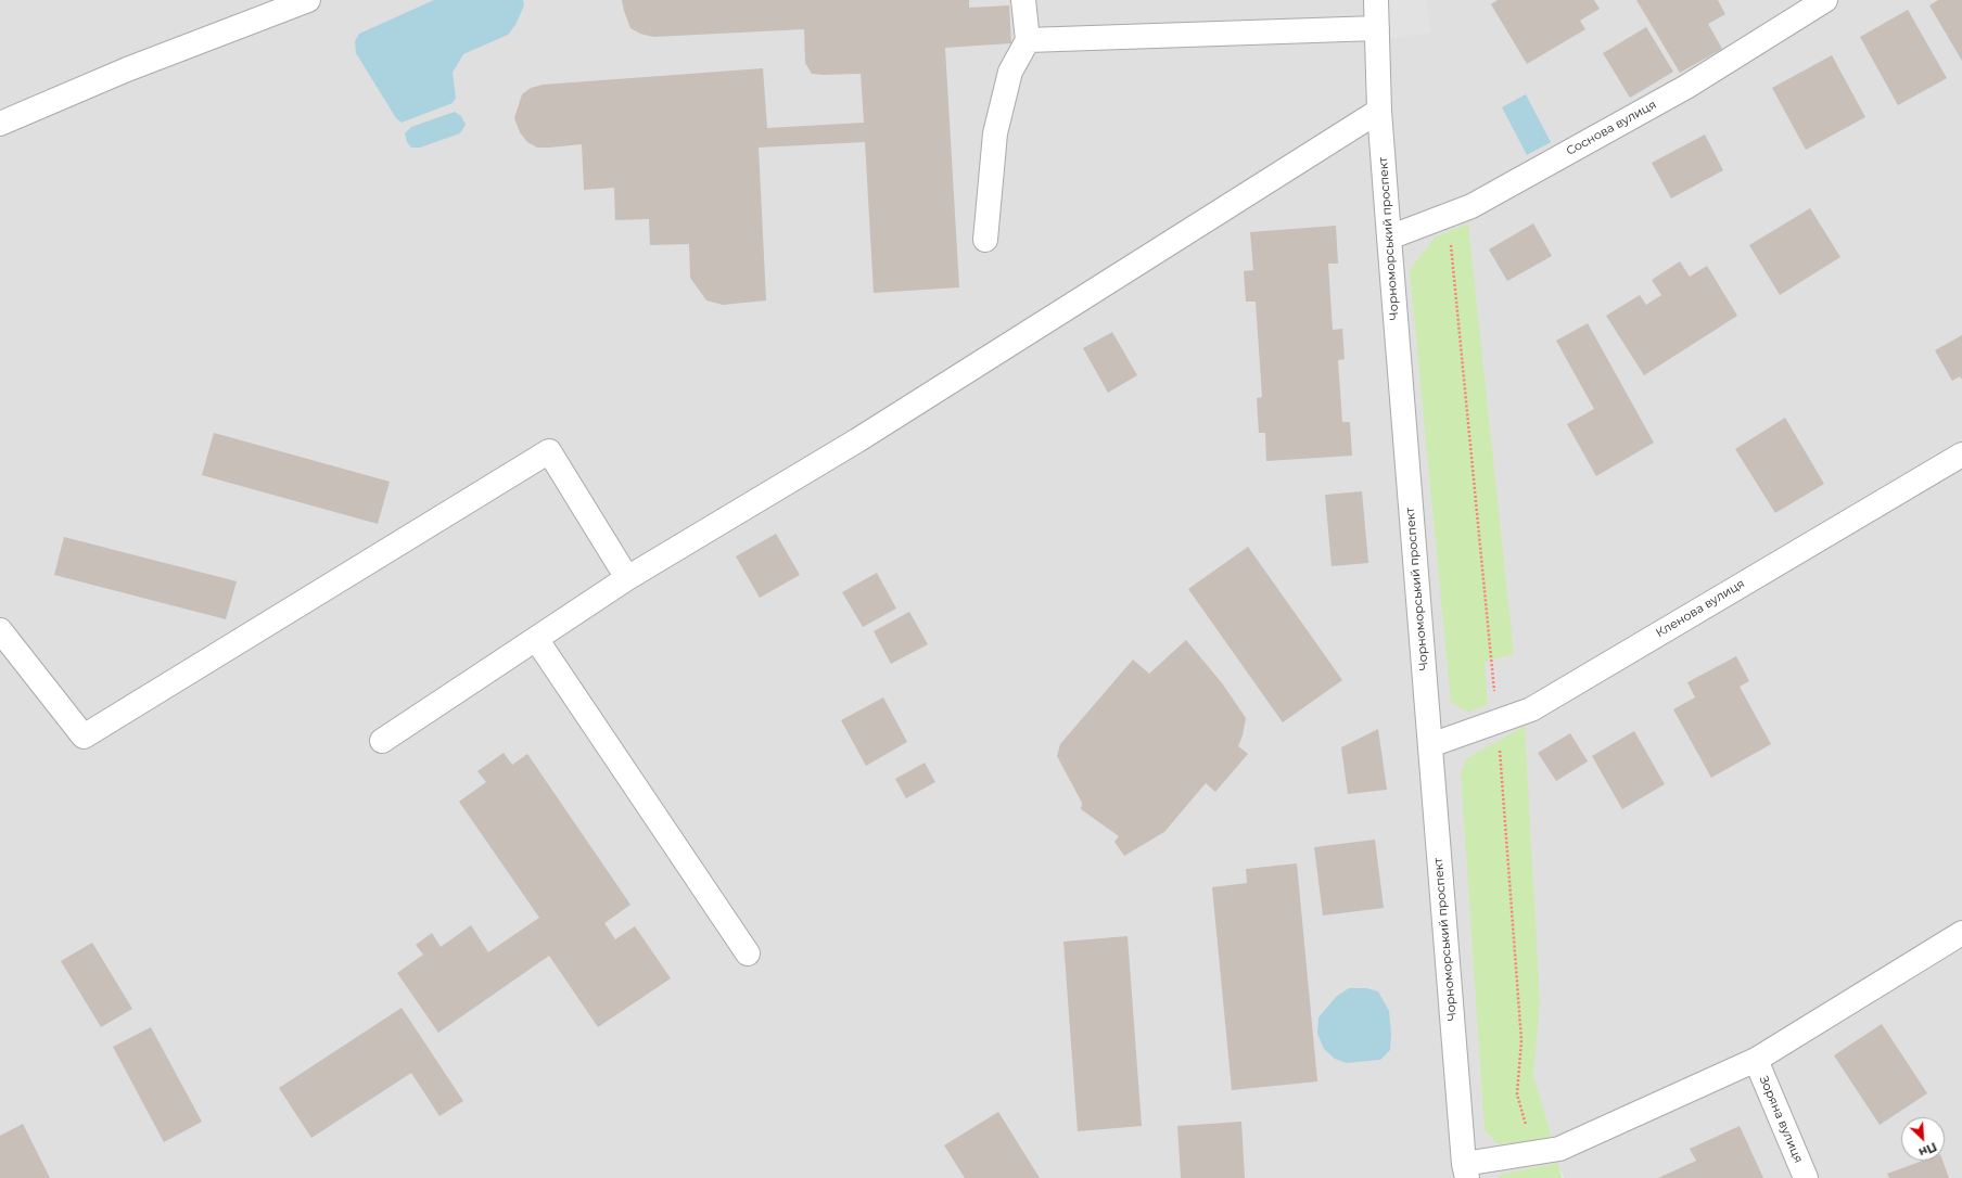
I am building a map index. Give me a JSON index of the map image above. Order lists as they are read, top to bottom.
{
  "streets": {
    "street": [
      "Соснова вулиця",
      "Чорноморський проспект",
      "Кленова вулиця",
      "Зоряна вулиця"
    ]
  },
  "crossings": [
    ["Соснова вулиця", "Чорноморський проспект"],
    ["Чорноморський проспект", "Кленова вулиця"]
  ],
  "north": "bottom right"
}
